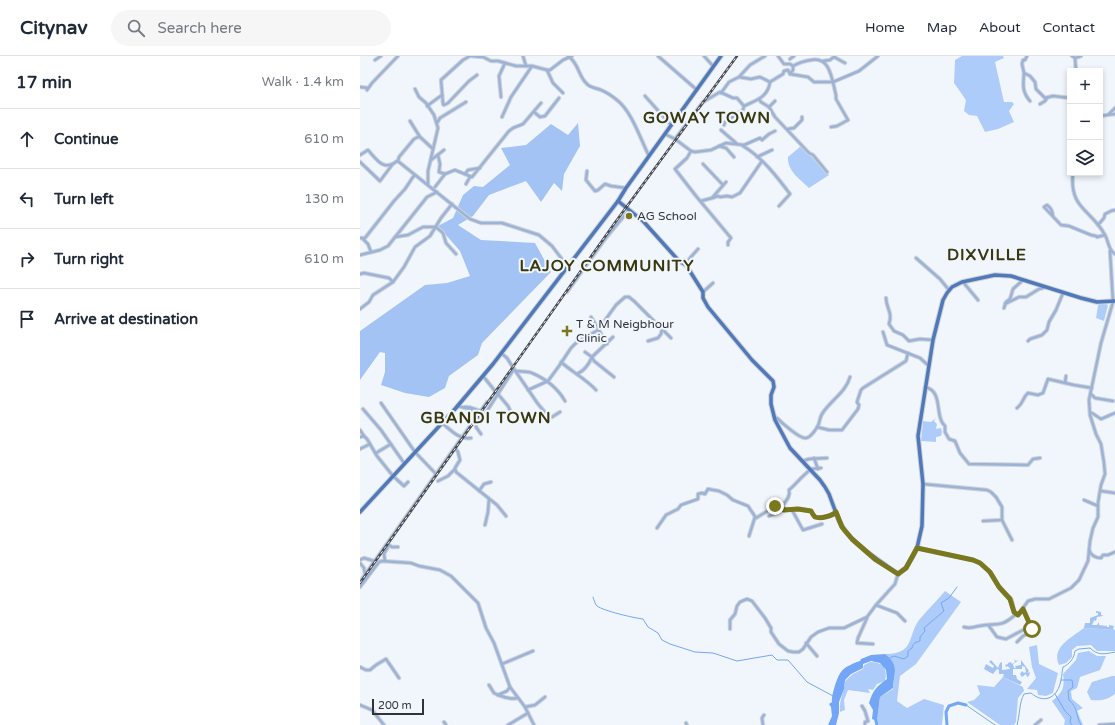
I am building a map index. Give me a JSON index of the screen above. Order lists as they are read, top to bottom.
{
  "districts": [
    "GOWAY TOWN",
    "DIXVILLE",
    "LAJOY COMMUNITY",
    "GBANDI TOWN"
  ],
  "places": {
    "other": ["AG School"],
    "health": ["T & M Neigbhour Clinic"]
  },
  "scale_bar": "200 m",
  "page": {
    "header": "Citynav",
    "search": "Search here",
    "nav": [
      "Home",
      "Map",
      "About",
      "Contact"
    ],
    "heading": ["17 min", "Walk · 1.4 km"],
    "map_buttons": ["+", "−"],
    "list": [
      ["Continue", "610 m"],
      ["Turn left", "130 m"],
      ["Turn right", "610 m"],
      "Arrive at destination"
    ],
    "scale": "200 m"
  }
}
